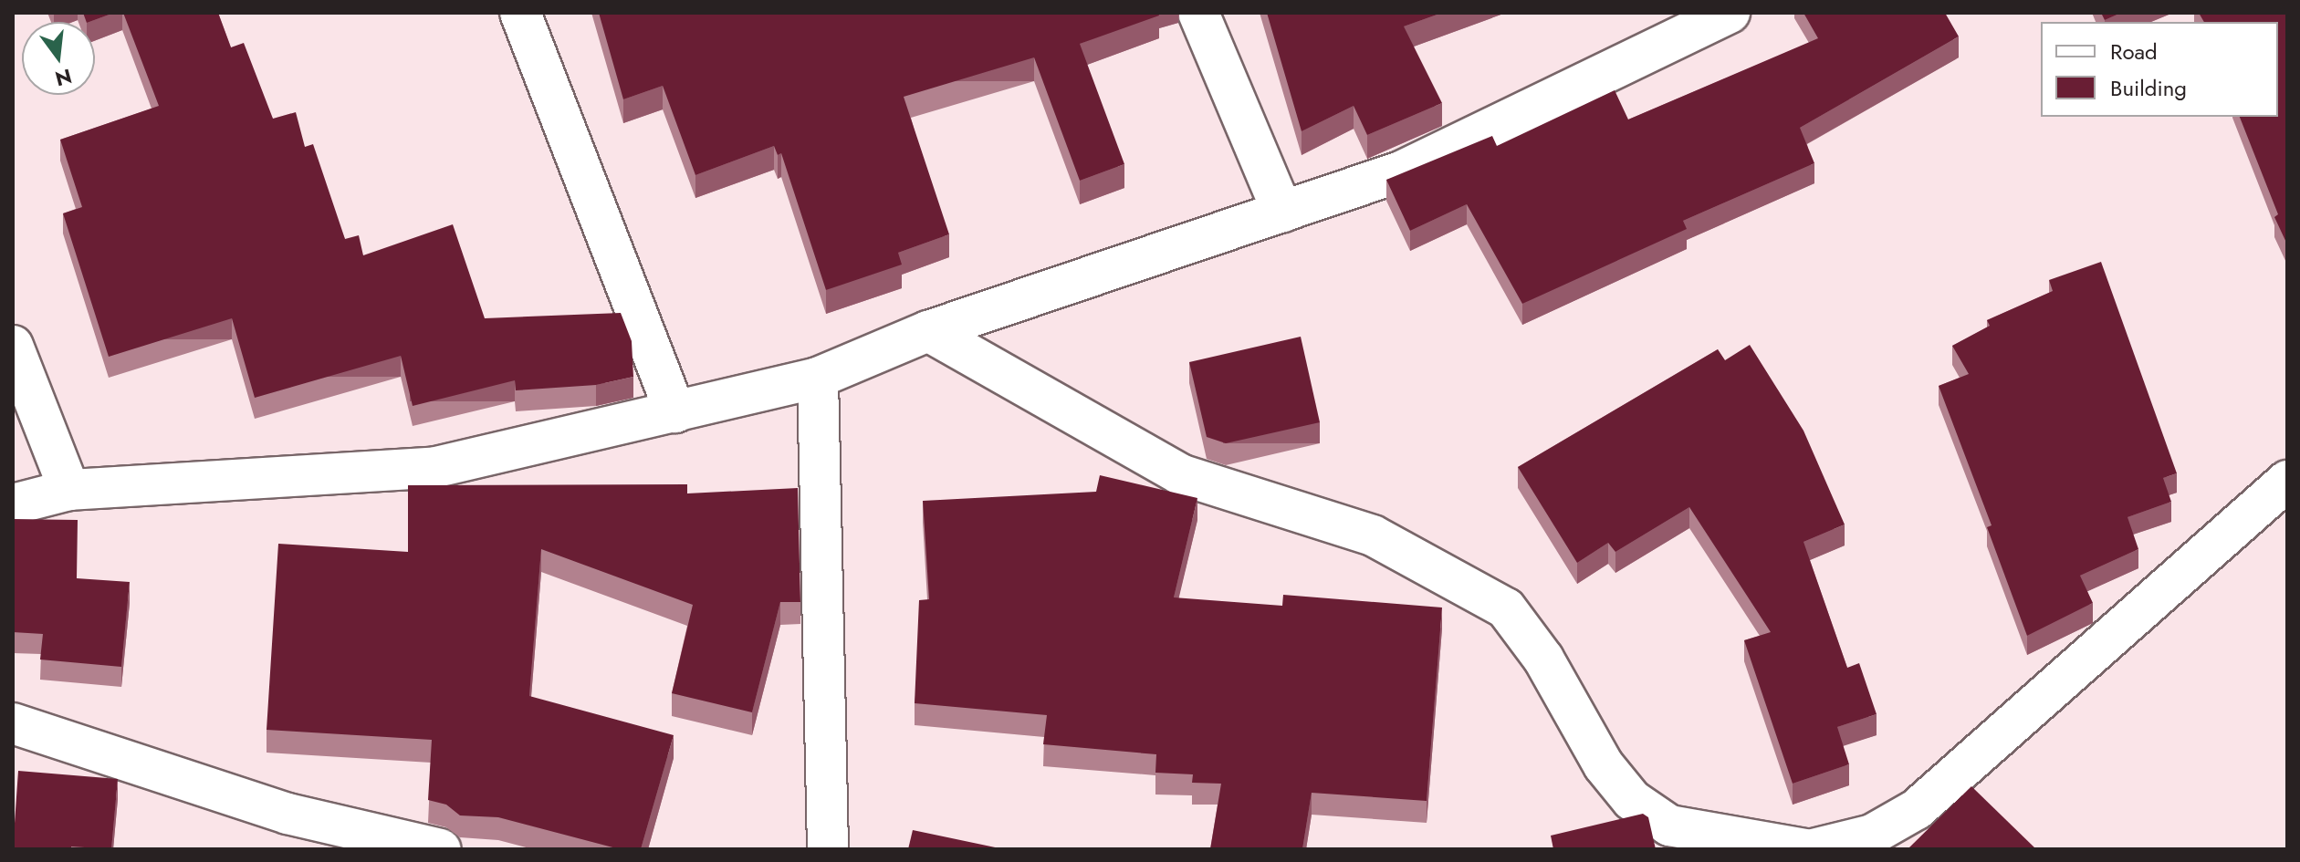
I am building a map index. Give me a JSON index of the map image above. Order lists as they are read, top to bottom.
{
  "legend": ["Road", "Building"],
  "north": "bottom"
}
